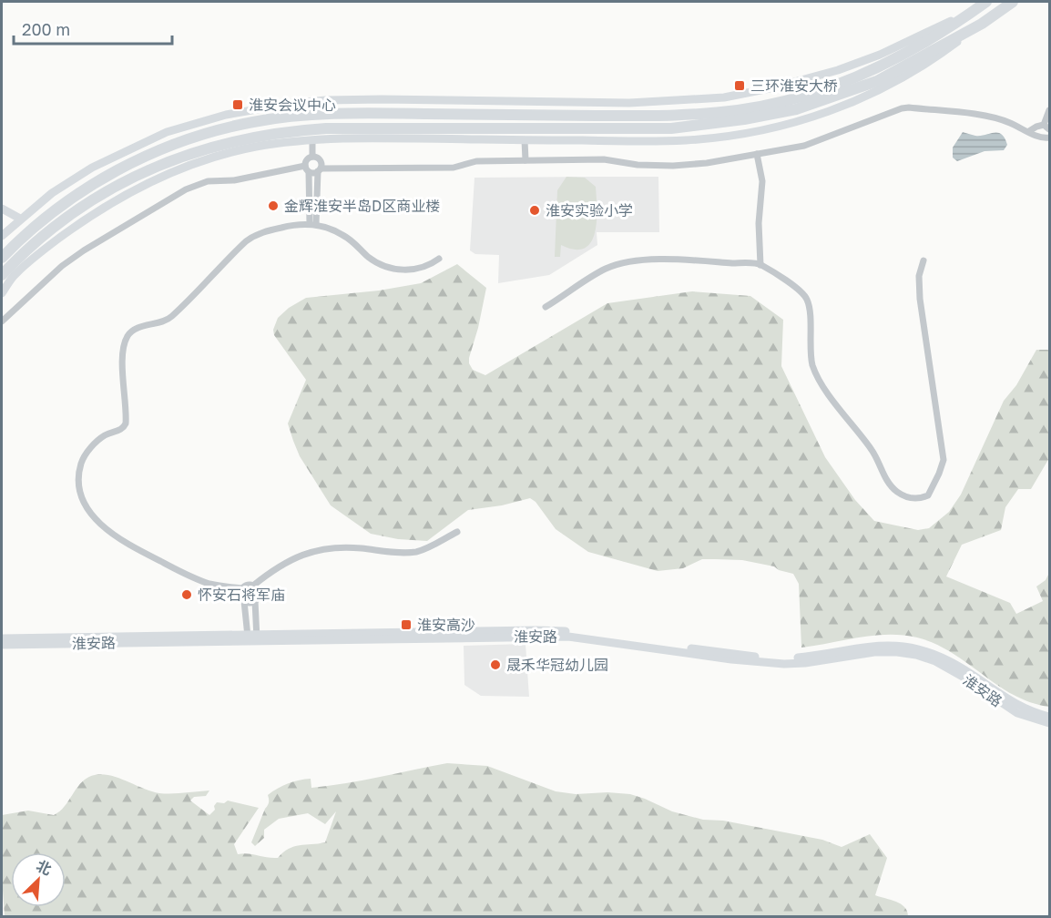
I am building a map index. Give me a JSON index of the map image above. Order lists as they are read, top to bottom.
{
  "streets": {
    "main road": ["淮安路"]
  },
  "places": {
    "transit": ["三环淮安大桥", "淮安会议中心", "淮安高沙"],
    "other": [
      "金辉淮安半岛D区商业楼",
      "淮安实验小学",
      "怀安石将军庙",
      "晟禾华冠幼儿园"
    ]
  },
  "scale_bar": "200 m",
  "north": "top right"
}
